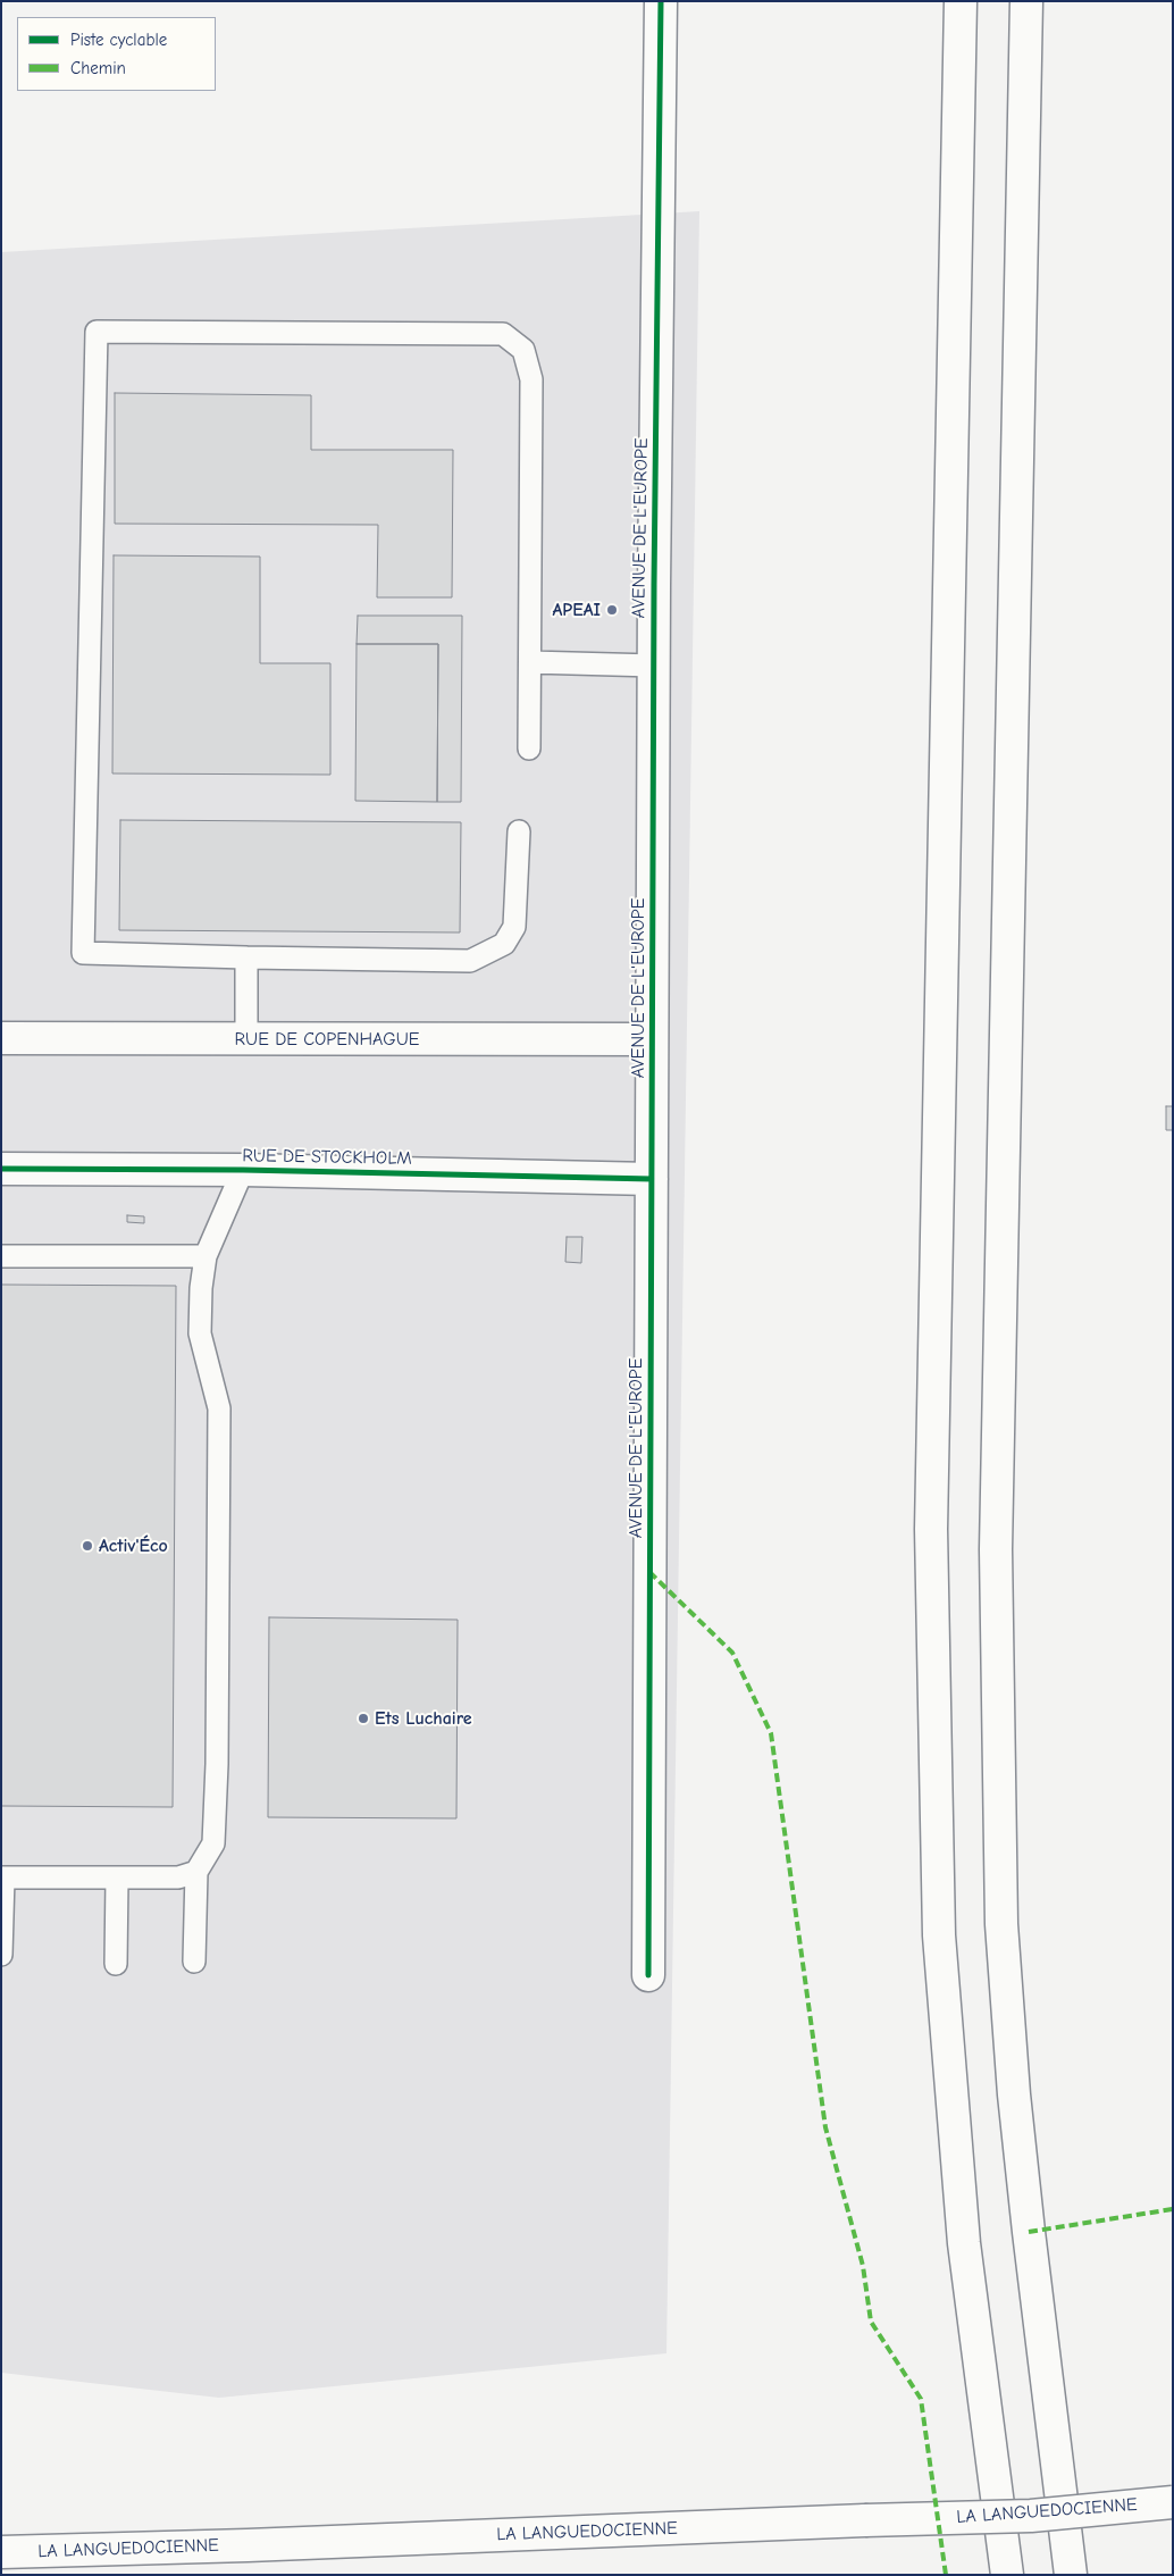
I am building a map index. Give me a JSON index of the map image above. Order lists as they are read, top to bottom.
{
  "streets": {
    "main road": [
      "AVENUE DE L'EUROPE",
      "RUE DE COPENHAGUE",
      "RUE DE STOCKHOLM",
      "LA LANGUEDOCIENNE"
    ]
  },
  "crossings": [
    ["AVENUE DE L'EUROPE", "RUE DE COPENHAGUE"],
    ["AVENUE DE L'EUROPE", "RUE DE STOCKHOLM"]
  ],
  "places": ["APEAI", "Activ'Éco", "Ets Luchaire"],
  "legend": ["Piste cyclable", "Chemin"]
}
